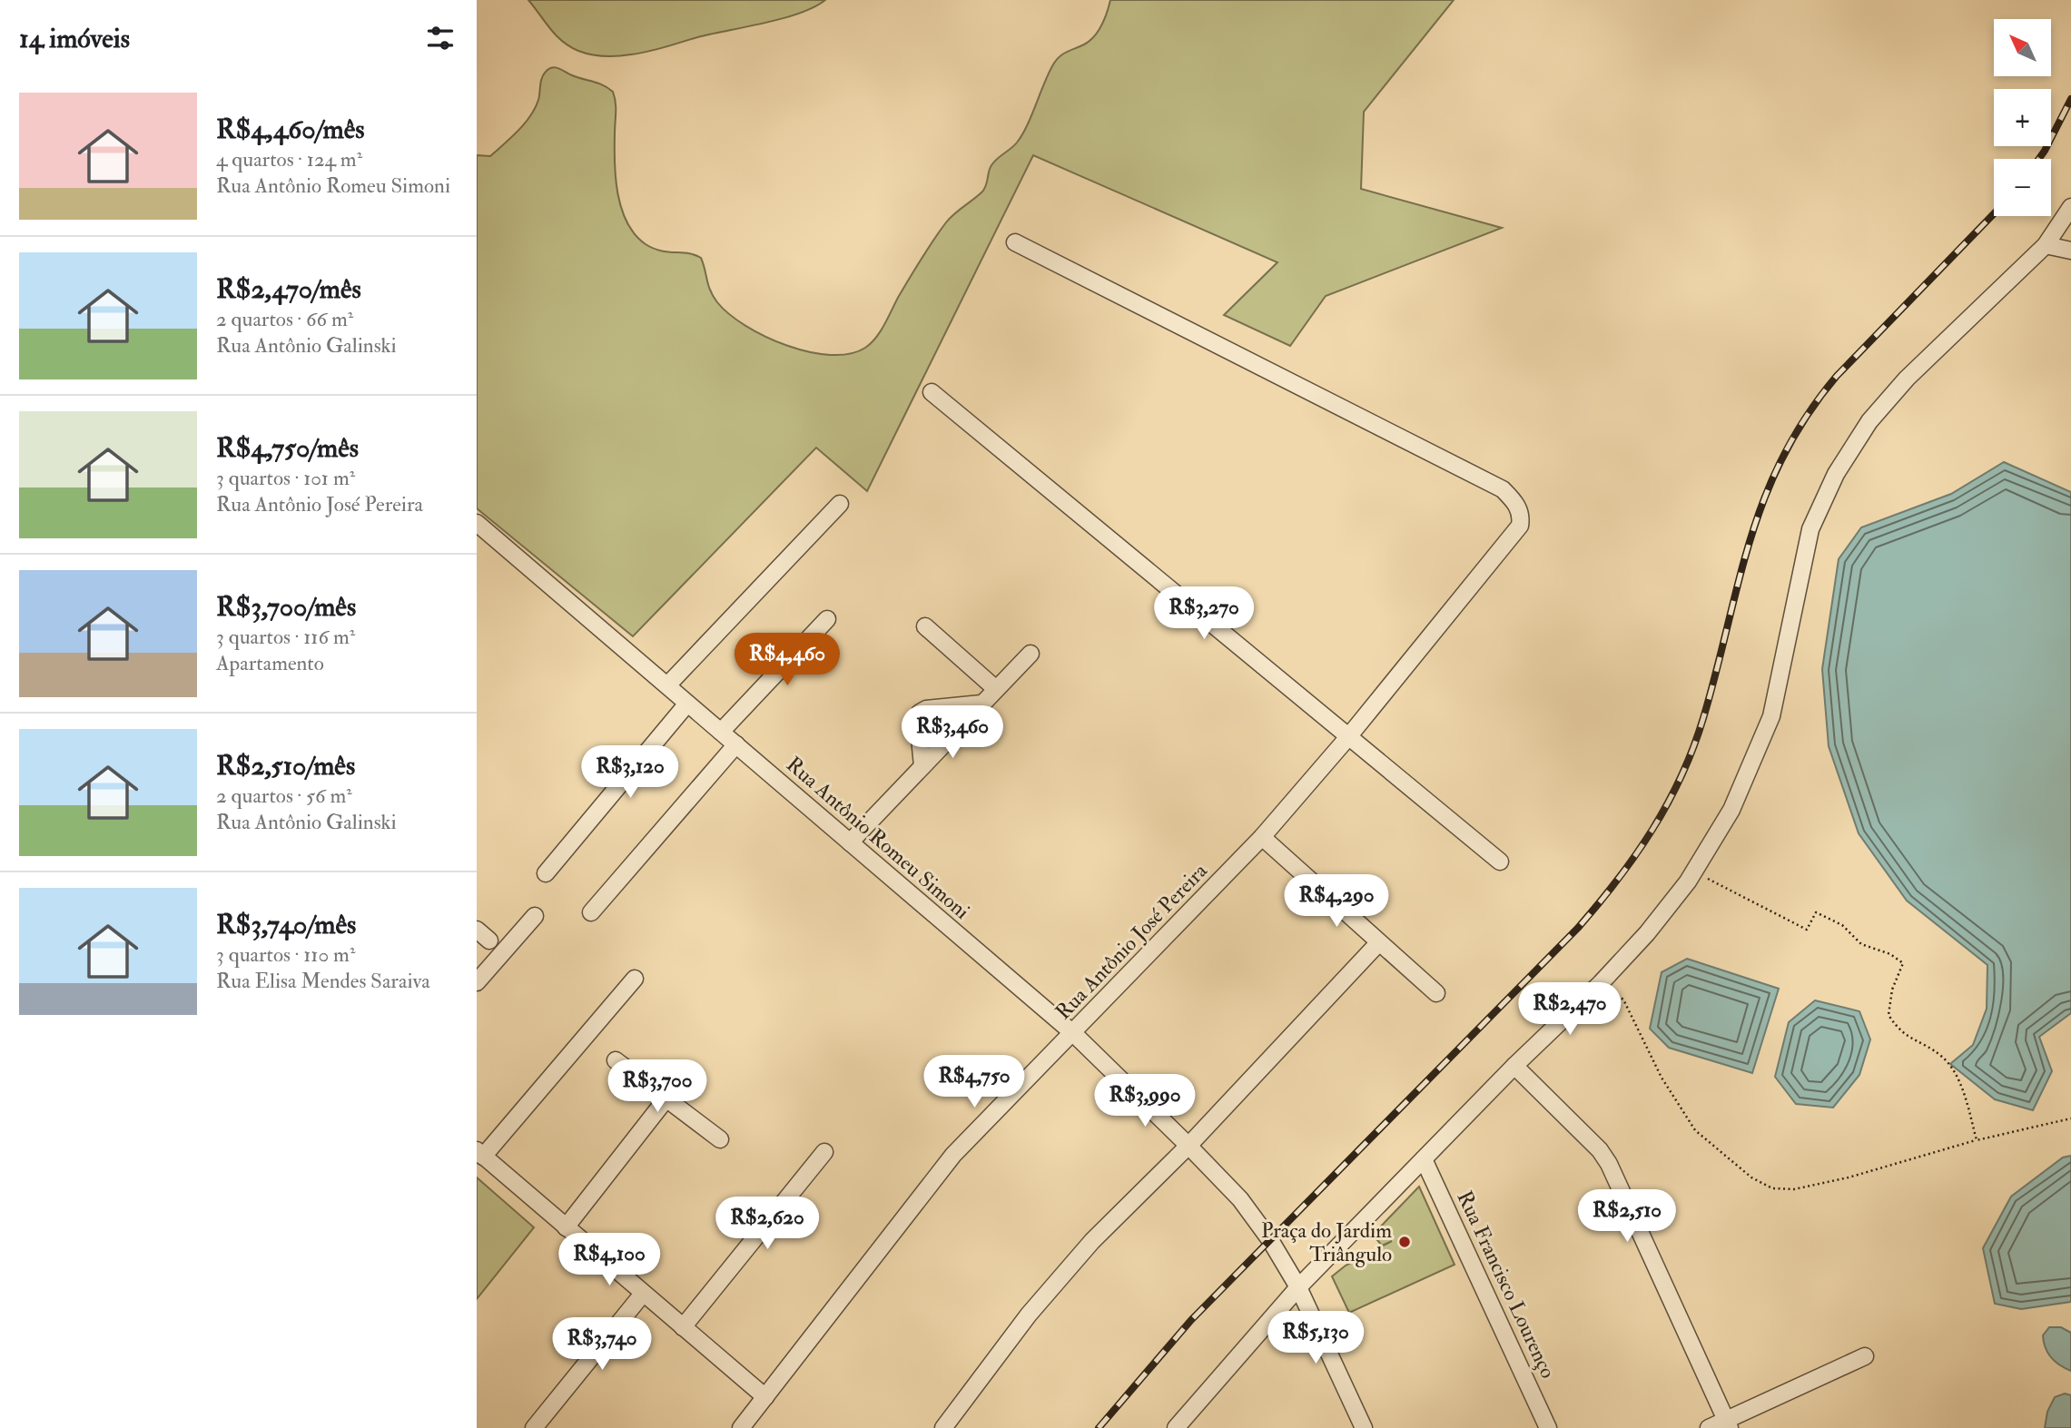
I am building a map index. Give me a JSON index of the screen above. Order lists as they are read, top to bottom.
{
  "streets": {
    "street": ["Rua Antônio Romeu Simoni", "Rua Antônio José Pereira", "Rua Francisco Lourenço"]
  },
  "crossings": [
    ["Rua Antônio Romeu Simoni", "Rua Antônio José Pereira"]
  ],
  "places": ["Praça do Jardim Triângulo"],
  "north": "top left",
  "page": {
    "heading": "14 imóveis",
    "map_buttons": ["+", "−"],
    "list": [
      {
        "name": "R$4,460/mês",
        "note": "4 quartos · 124 m² · Rua Antônio Romeu Simoni"
      },
      {
        "name": "R$2,470/mês",
        "note": "2 quartos · 66 m² · Rua Antônio Galinski"
      },
      {
        "name": "R$4,750/mês",
        "note": "3 quartos · 101 m² · Rua Antônio José Pereira"
      },
      {
        "name": "R$3,700/mês",
        "note": "3 quartos · 116 m² · Apartamento"
      },
      {
        "name": "R$2,510/mês",
        "note": "2 quartos · 56 m² · Rua Antônio Galinski"
      },
      {
        "name": "R$3,740/mês",
        "note": "3 quartos · 110 m² · Rua Elisa Mendes Saraiva"
      }
    ],
    "price": [
      "R$3,270",
      "R$4,460",
      "R$3,460",
      "R$3,120",
      "R$4,290",
      "R$2,470",
      "R$4,750",
      "R$3,700",
      "R$3,990",
      "R$2,510",
      "R$2,620",
      "R$4,100",
      "R$5,130",
      "R$3,740"
    ]
  }
}
